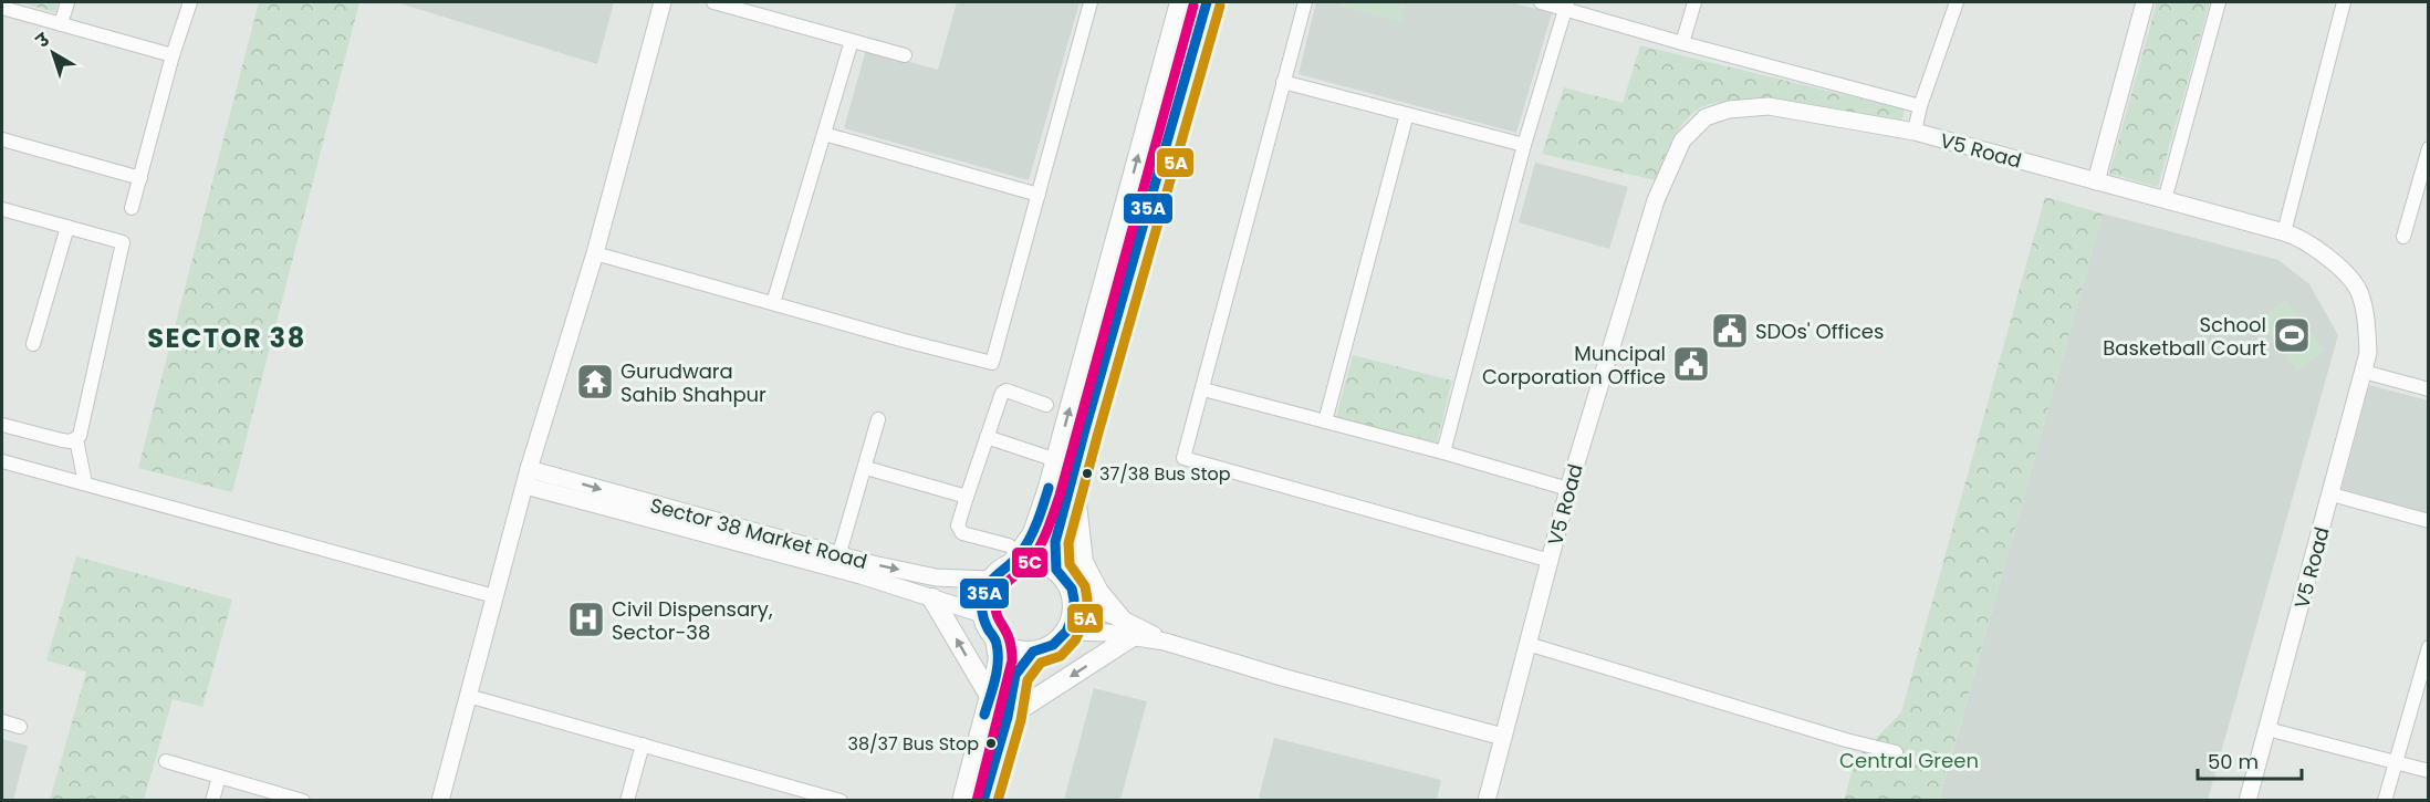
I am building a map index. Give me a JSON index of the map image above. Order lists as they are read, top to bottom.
{
  "streets": {
    "street": ["V5 Road", "Sector 38 Market Road"]
  },
  "districts": ["SECTOR 38"],
  "parks": ["Central Green"],
  "places": {
    "public building": ["SDOs' Offices", "Muncipal Corporation Office"],
    "sports": ["School Basketball Court"],
    "temple": ["Gurudwara Sahib Shahpur"],
    "other": ["37/38 Bus Stop", "38/37 Bus Stop"],
    "hospital": ["Civil Dispensary, Sector-38"]
  },
  "lines": ["transit line 35A", "transit line 5A", "transit line 5C"],
  "scale_bar": "50 m",
  "north": "top left"
}
